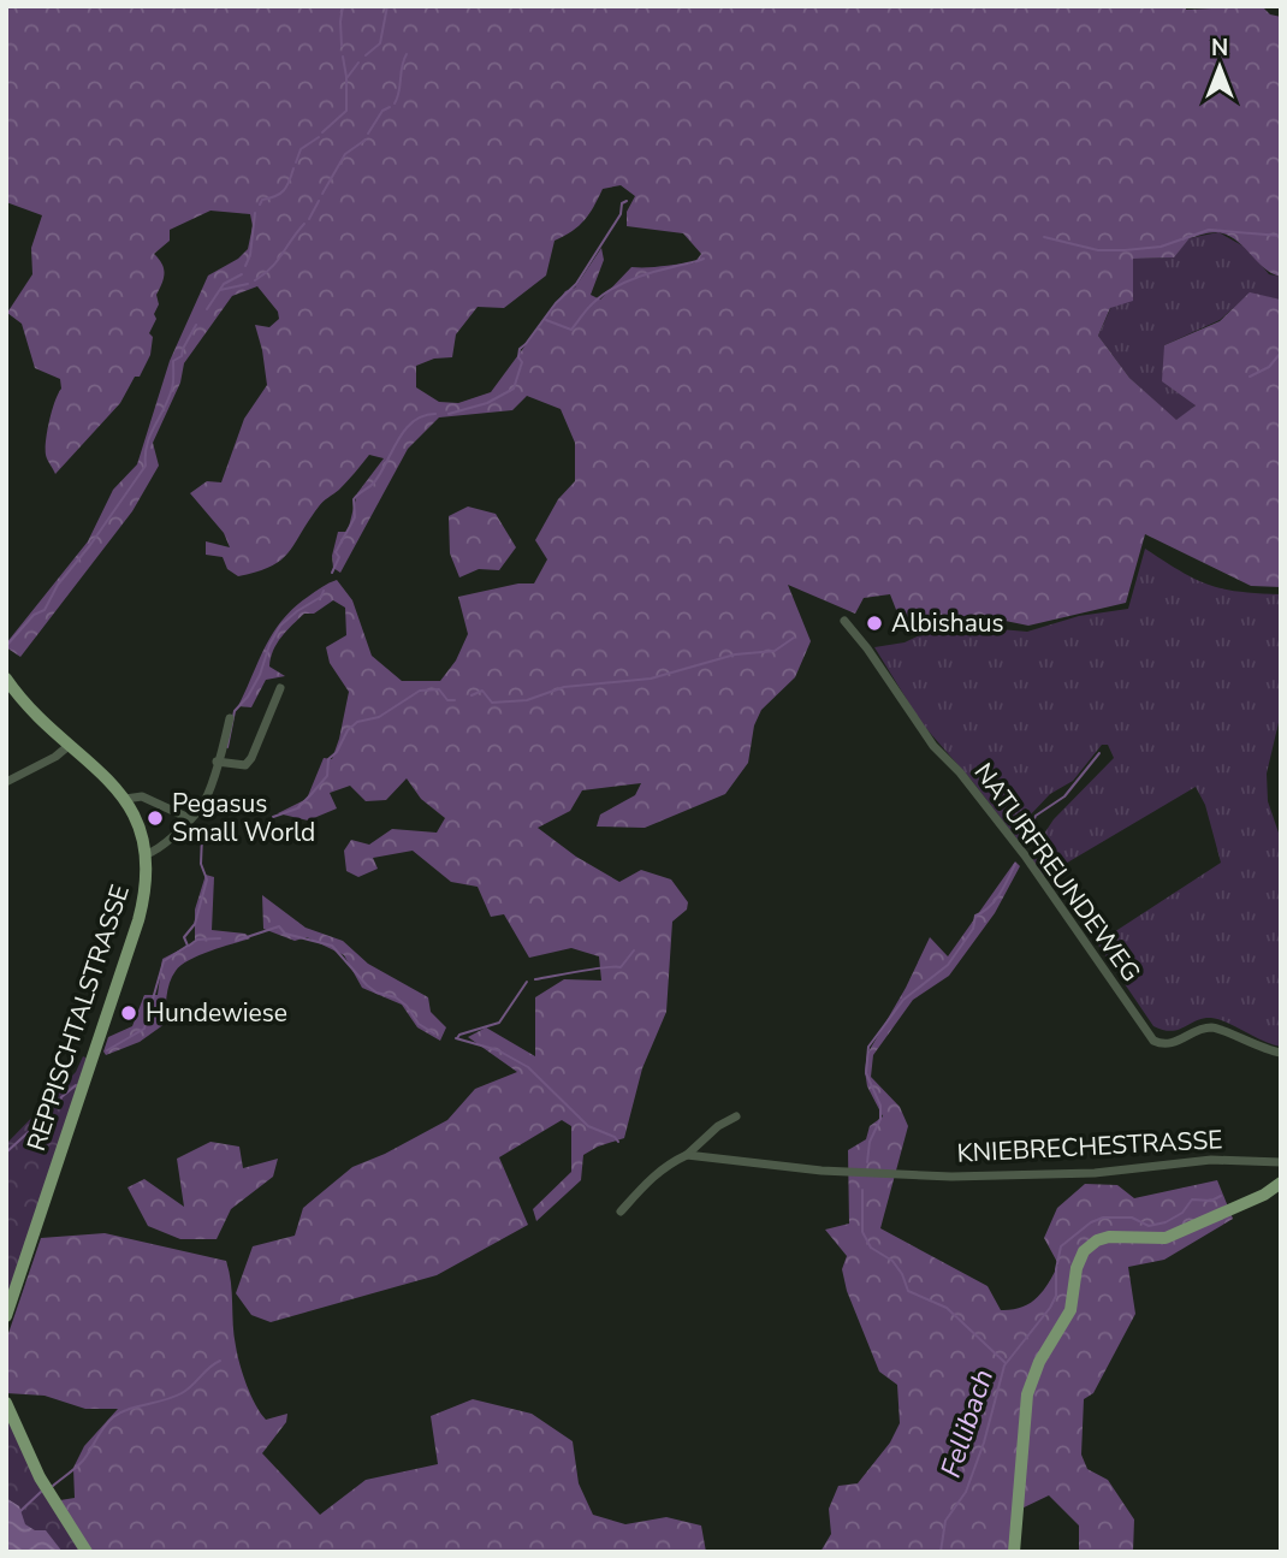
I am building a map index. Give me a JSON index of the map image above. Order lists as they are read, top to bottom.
{
  "streets": {
    "main road": ["REPPISCHTALSTRASSE"],
    "street": ["NATURFREUNDEWEG", "KNIEBRECHESTRASSE"]
  },
  "water": ["Fellibach"],
  "places": ["Albishaus", "Pegasus Small World", "Hundewiese"],
  "north": "top"
}
